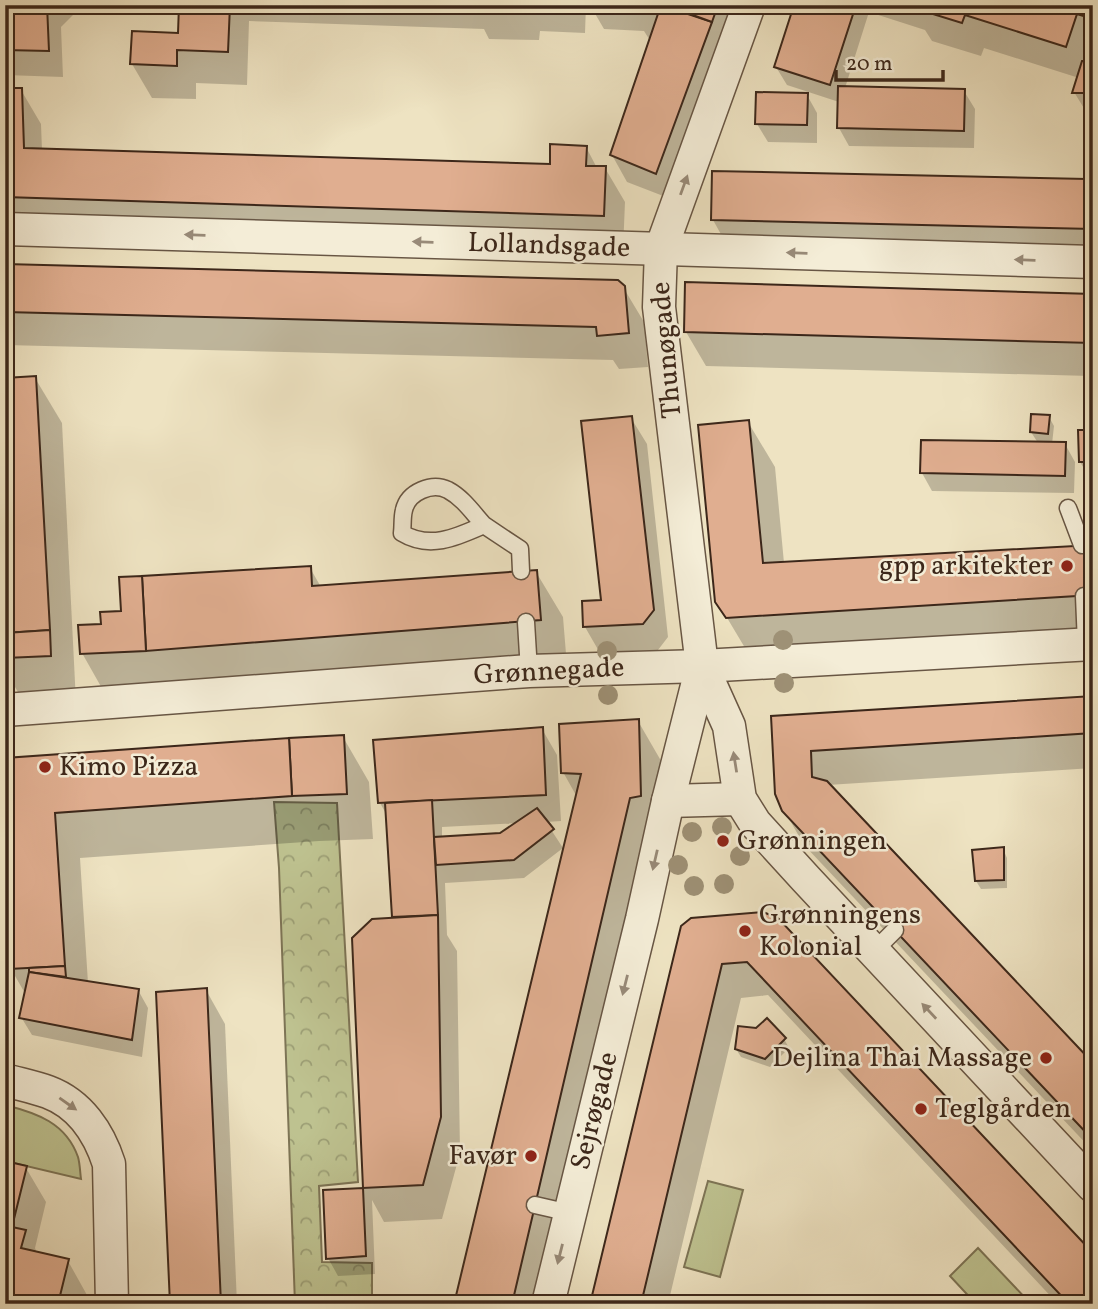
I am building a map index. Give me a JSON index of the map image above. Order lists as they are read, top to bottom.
{
  "streets": {
    "street": [
      "Lollandsgade",
      "Thunøgade",
      "Grønnegade",
      "Sejrøgade"
    ]
  },
  "crossings": [
    ["Lollandsgade", "Thunøgade"],
    ["Thunøgade", "Grønnegade"]
  ],
  "one_way": ["Lollandsgade", "Thunøgade", "Sejrøgade"],
  "places": [
    "gpp arkitekter",
    "Kimo Pizza",
    "Grønningen",
    "Grønningens Kolonial",
    "Dejlina Thai Massage",
    "Teglgården",
    "Favør"
  ],
  "scale_bar": "20 m"
}
